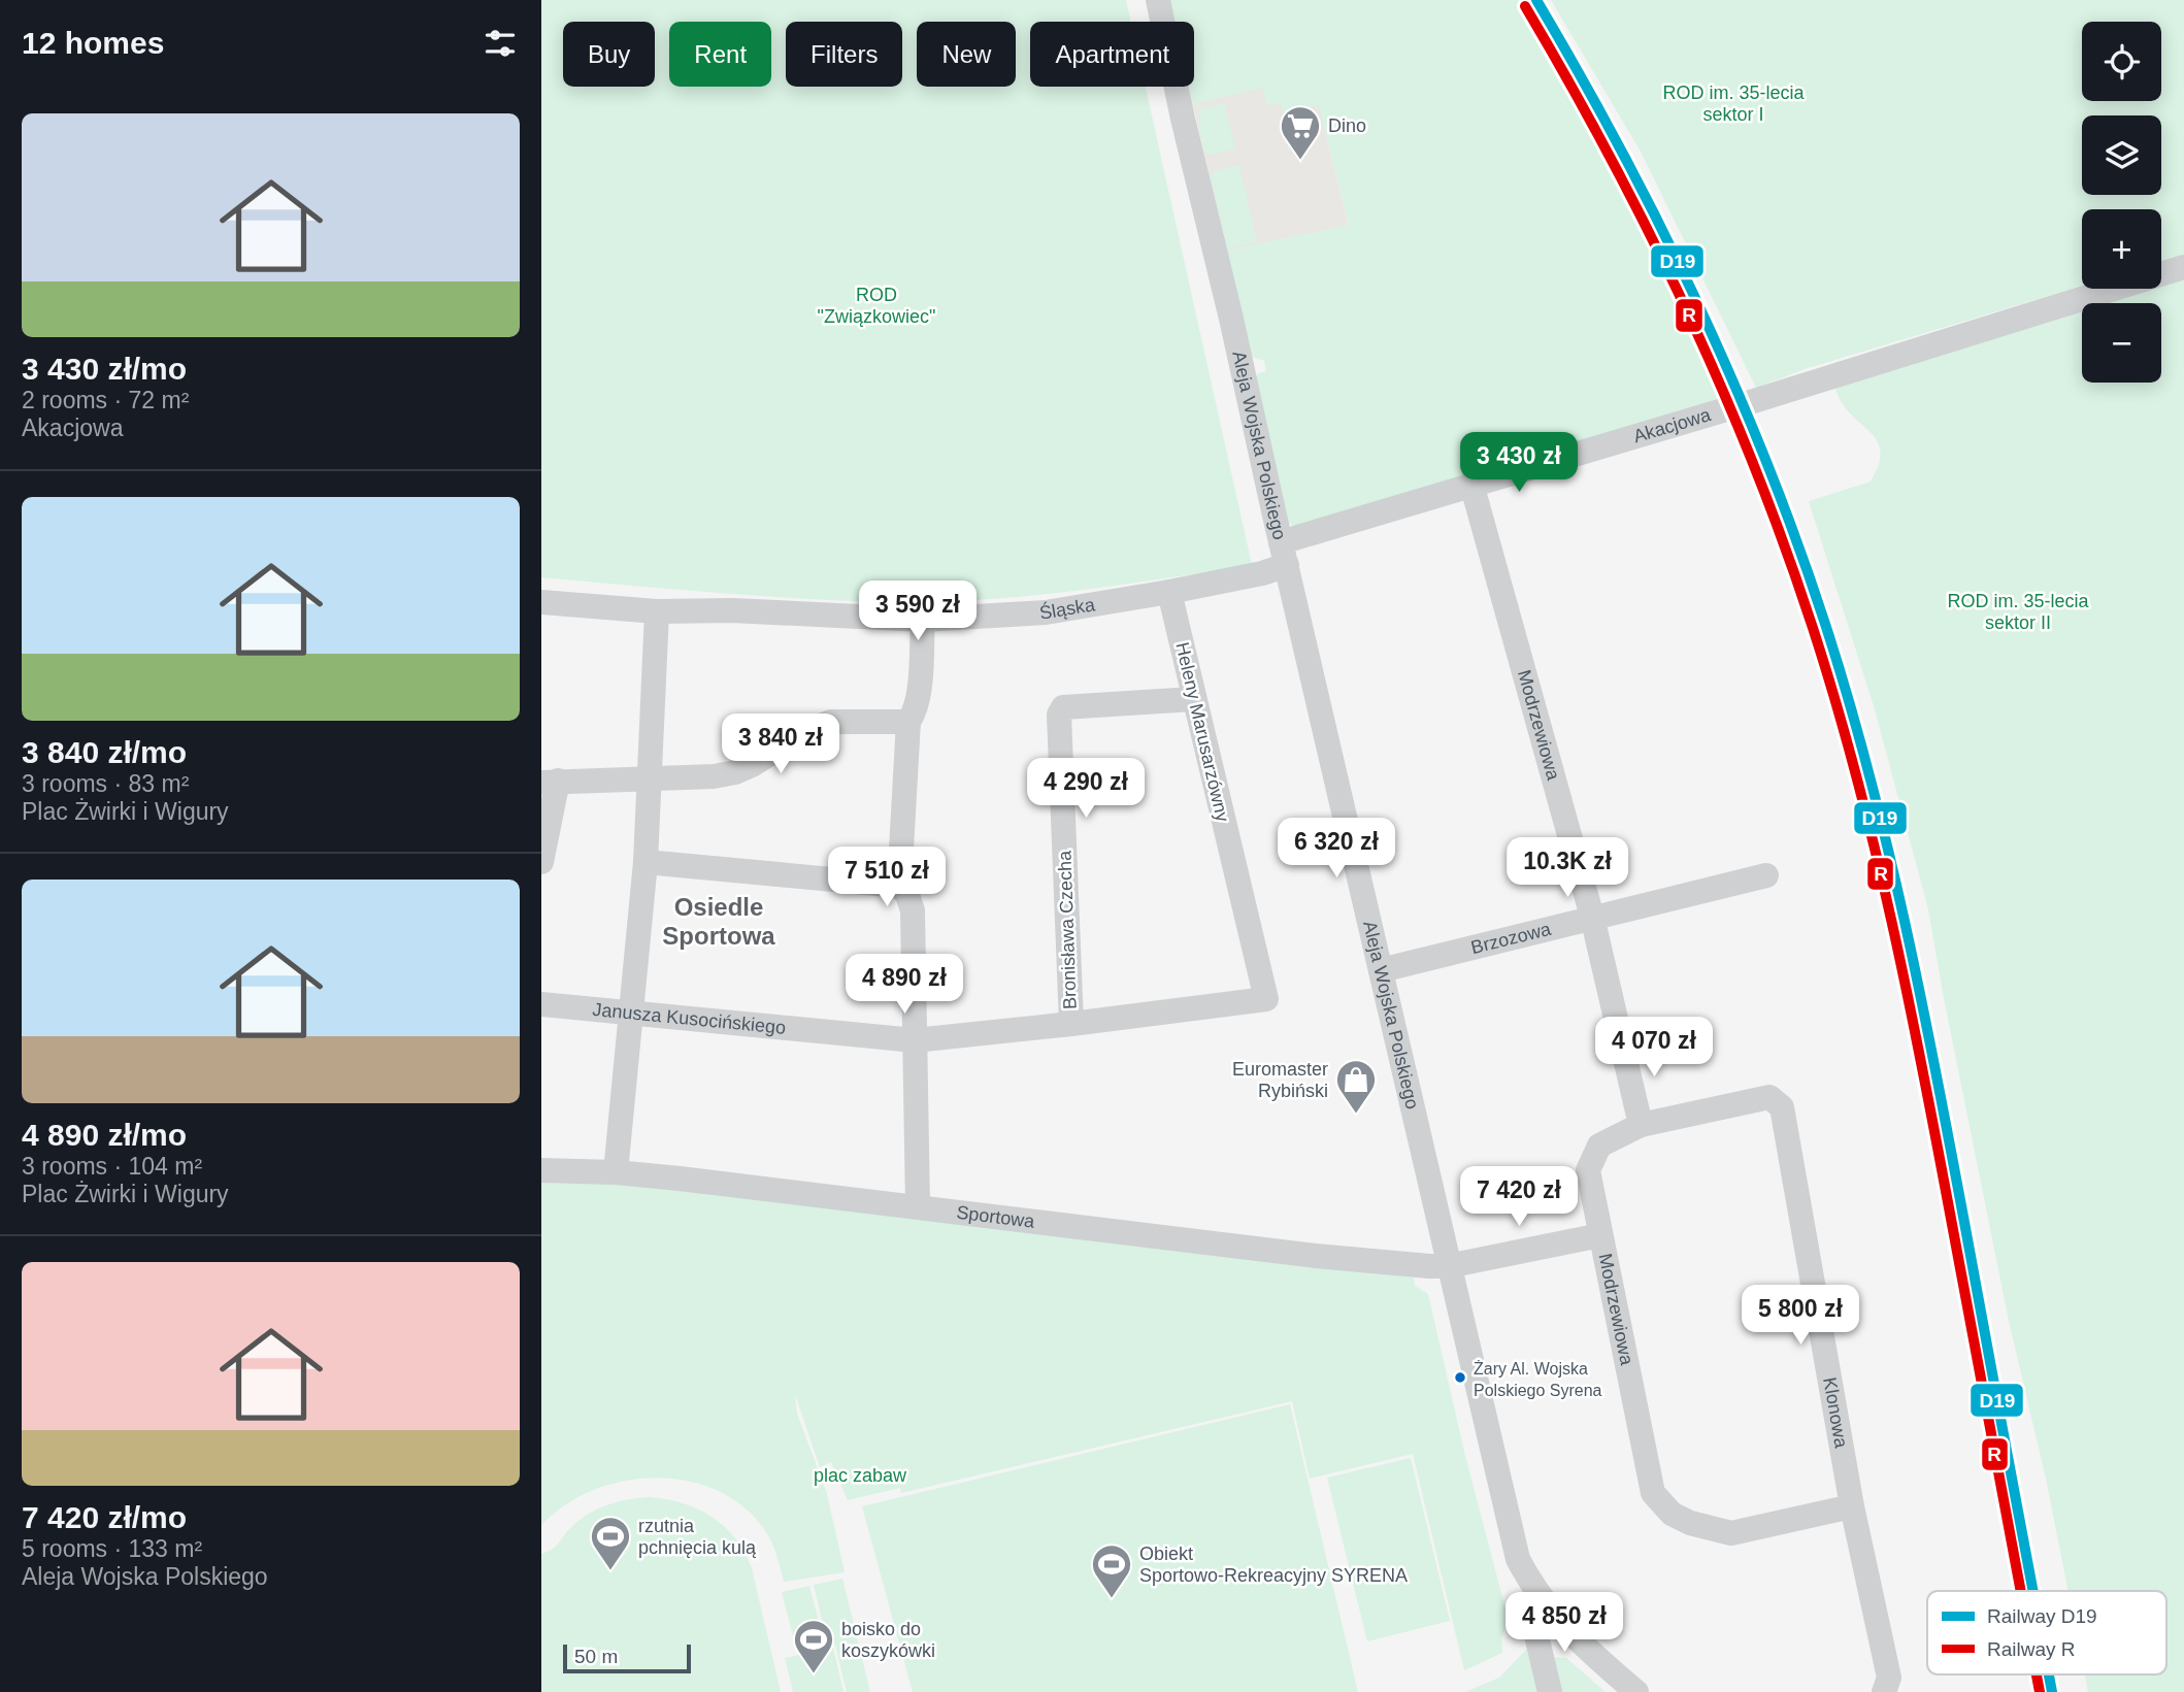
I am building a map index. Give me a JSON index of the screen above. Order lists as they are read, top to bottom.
{
  "streets": {
    "street": [
      "Akacjowa",
      "Aleja Wojska Polskiego",
      "Śląska",
      "Modrzewiowa",
      "Heleny Marusarzówny",
      "Bronisława Czecha",
      "Brzozowa",
      "Janusza Kusocińskiego",
      "Sportowa",
      "Klonowa"
    ]
  },
  "crossings": [
    ["Akacjowa", "Aleja Wojska Polskiego"],
    ["Akacjowa", "Śląska"],
    ["Akacjowa", "Modrzewiowa"],
    ["Aleja Wojska Polskiego", "Śląska"],
    ["Aleja Wojska Polskiego", "Brzozowa"],
    ["Aleja Wojska Polskiego", "Sportowa"],
    ["Śląska", "Heleny Marusarzówny"],
    ["Modrzewiowa", "Brzozowa"],
    ["Modrzewiowa", "Sportowa"],
    ["Modrzewiowa", "Klonowa"],
    ["Heleny Marusarzówny", "Bronisława Czecha"],
    ["Heleny Marusarzówny", "Janusza Kusocińskiego"],
    ["Bronisława Czecha", "Janusza Kusocińskiego"]
  ],
  "districts": ["Osiedle Sportowa"],
  "parks": [
    "ROD im. 35-lecia sektor I",
    "ROD \"Związkowiec\"",
    "ROD im. 35-lecia sektor II",
    "plac zabaw"
  ],
  "places": {
    "supermarket": ["Dino"],
    "shop": ["Euromaster Rybiński"],
    "other": ["Żary Al. Wojska Polskiego Syrena"],
    "sports": ["rzutnia pchnięcia kulą", "Obiekt Sportowo-Rekreacyjny SYRENA", "boisko do koszykówki"]
  },
  "lines": ["rail line D19", "rail line R"],
  "legend": ["Railway D19", "Railway R"],
  "scale_bar": "50 m",
  "page": {
    "heading": "12 homes",
    "map_buttons": ["+", "−"],
    "chip": [
      "Buy",
      "Rent",
      "Filters",
      "New",
      "Apartment"
    ],
    "list": [
      {
        "name": "3 430 zł/mo",
        "note": "2 rooms · 72 m² · Akacjowa"
      },
      {
        "name": "3 840 zł/mo",
        "note": "3 rooms · 83 m² · Plac Żwirki i Wigury"
      },
      {
        "name": "4 890 zł/mo",
        "note": "3 rooms · 104 m² · Plac Żwirki i Wigury"
      },
      {
        "name": "7 420 zł/mo",
        "note": "5 rooms · 133 m² · Aleja Wojska Polskiego"
      }
    ],
    "price": [
      "3 430 zł",
      "3 590 zł",
      "3 840 zł",
      "4 290 zł",
      "6 320 zł",
      "10.3K zł",
      "7 510 zł",
      "4 890 zł",
      "4 070 zł",
      "7 420 zł",
      "5 800 zł",
      "4 850 zł"
    ],
    "scale": "50 m"
  }
}
